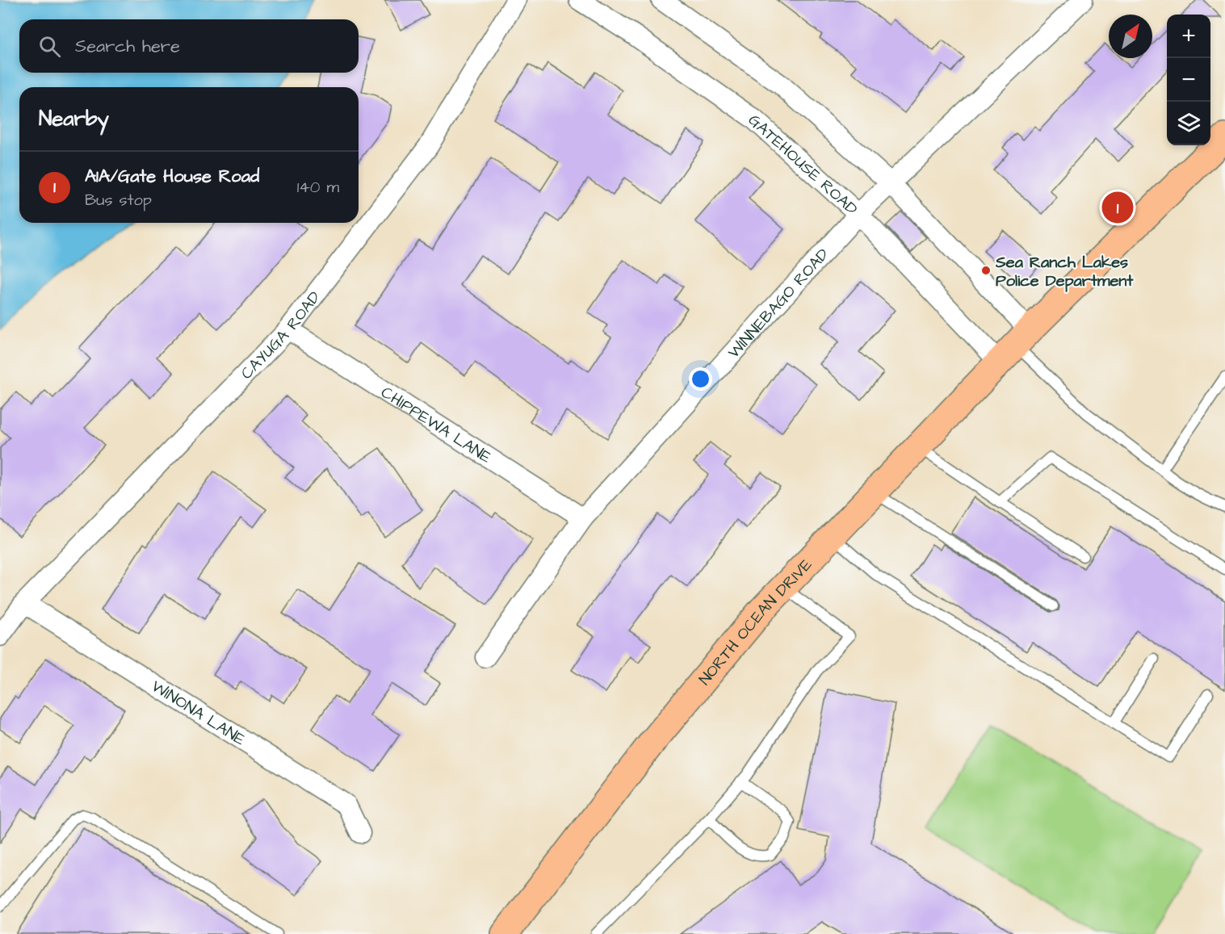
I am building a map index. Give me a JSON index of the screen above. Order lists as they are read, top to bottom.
{
  "streets": {
    "main road": ["NORTH OCEAN DRIVE"],
    "street": [
      "GATEHOUSE ROAD",
      "WINNEBAGO ROAD",
      "CAYUGA ROAD",
      "CHIPPEWA LANE",
      "WINONA LANE"
    ]
  },
  "crossings": [
    ["GATEHOUSE ROAD", "WINNEBAGO ROAD"],
    ["GATEHOUSE ROAD", "NORTH OCEAN DRIVE"],
    ["WINNEBAGO ROAD", "CHIPPEWA LANE"],
    ["CAYUGA ROAD", "CHIPPEWA LANE"],
    ["CAYUGA ROAD", "WINONA LANE"]
  ],
  "places": ["Sea Ranch Lakes Police Department"],
  "north": "top right",
  "page": {
    "map_buttons": ["+", "−"],
    "search": "Search here",
    "heading": "Nearby",
    "list": [
      {
        "mark": "1",
        "name": "A1A/Gate House Road",
        "note": "Bus stop",
        "value": "140 m"
      }
    ],
    "pins": "1"
  }
}
